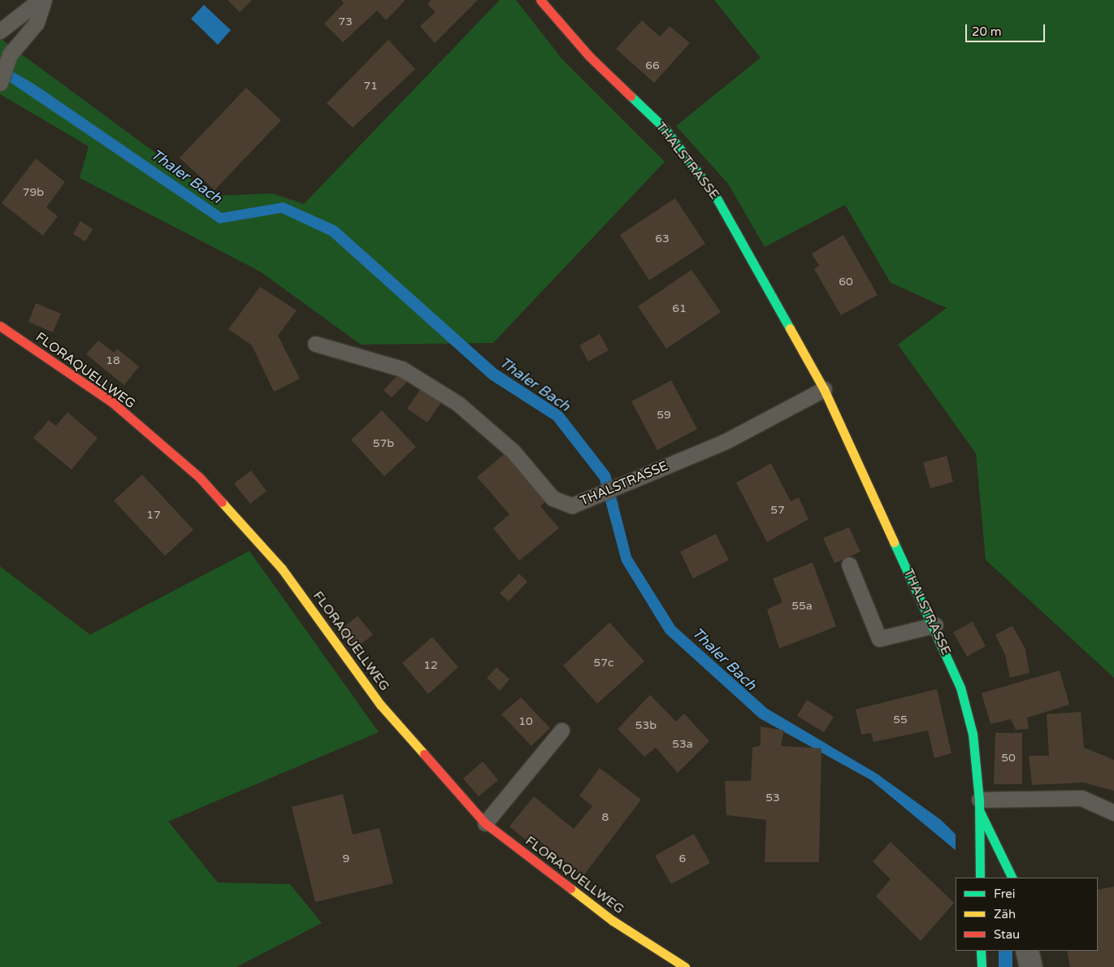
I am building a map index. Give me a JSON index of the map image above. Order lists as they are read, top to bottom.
{
  "streets": {
    "street": ["THALSTRASSE", "FLORAQUELLWEG"]
  },
  "water": ["Thaler Bach"],
  "house_numbers": [
    "73",
    "66",
    "71",
    "79b",
    "63",
    "60",
    "61",
    "18",
    "59",
    "57b",
    "57",
    "17",
    "55a",
    "57c",
    "12",
    "55",
    "10",
    "53b",
    "53a",
    "50",
    "53",
    "8",
    "9",
    "6"
  ],
  "legend": ["Frei", "Zäh", "Stau"],
  "scale_bar": "20 m"
}
